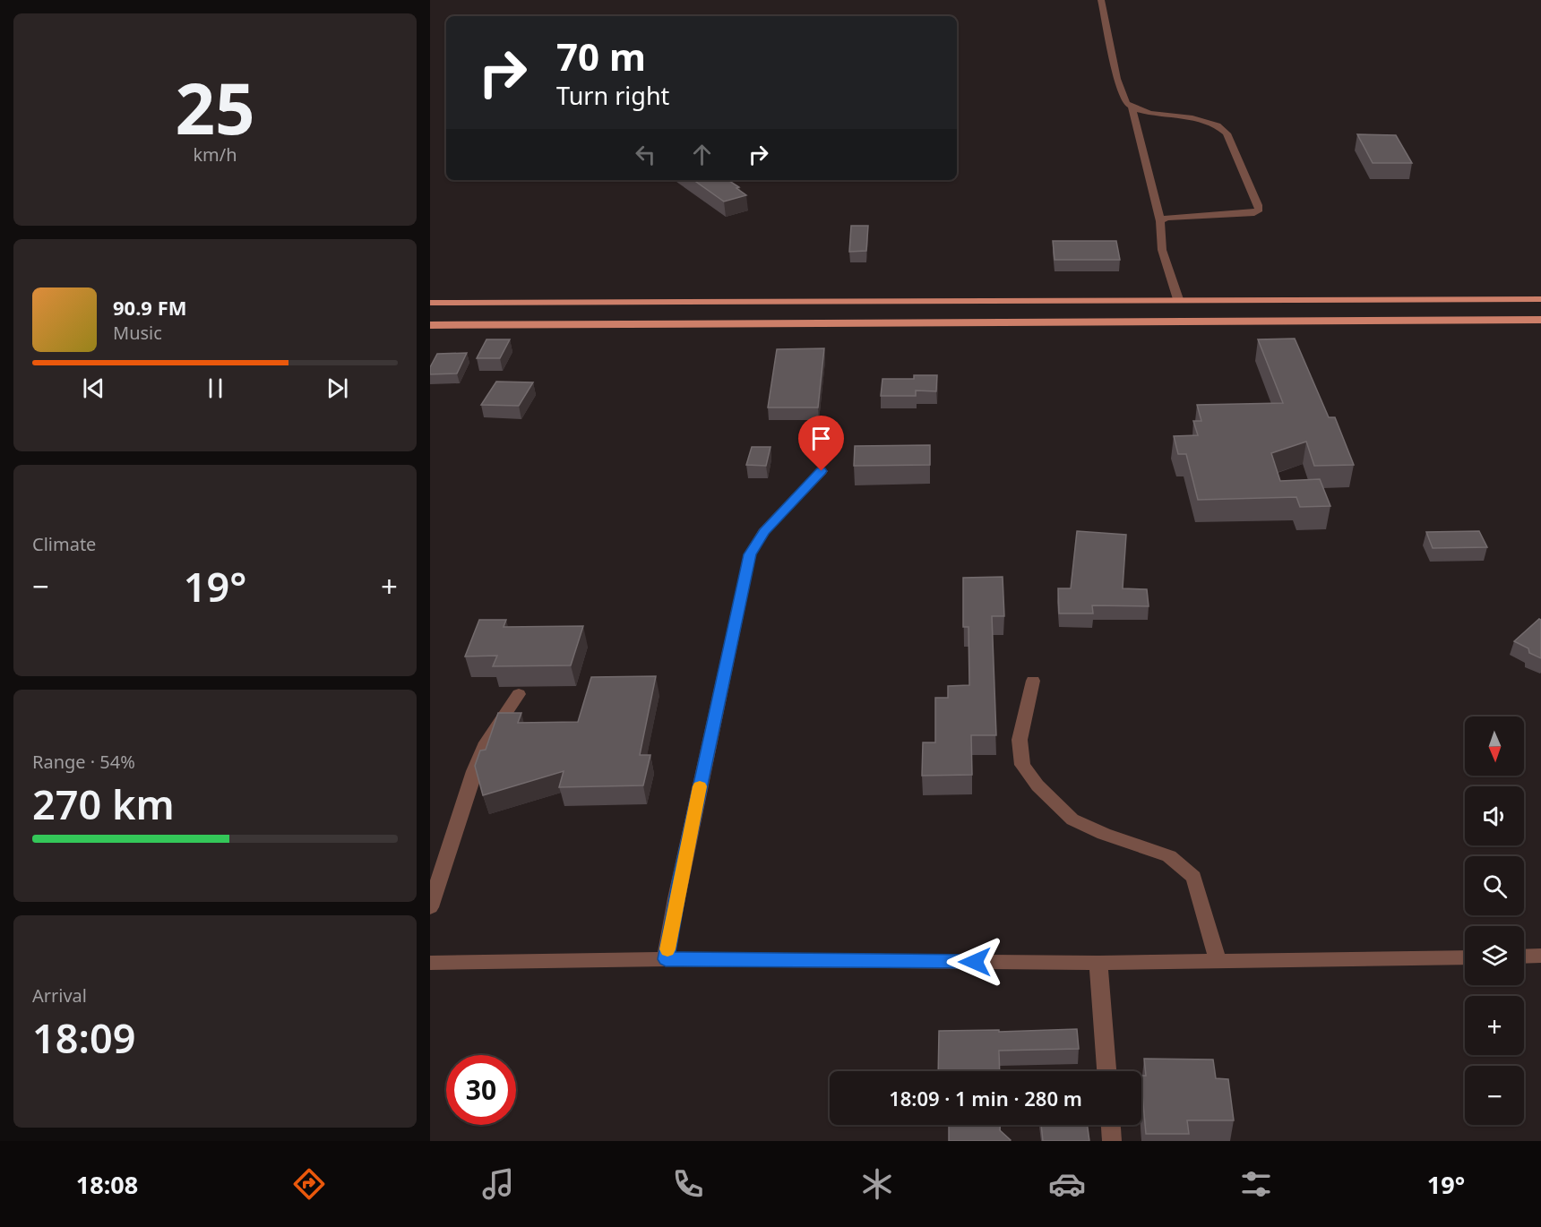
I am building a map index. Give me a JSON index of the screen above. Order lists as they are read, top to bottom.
{
  "north": "bottom",
  "page": {
    "tile": [
      ["25", "km/h"],
      "Climate",
      ["Range · 54%", "270 km"],
      ["Arrival", "18:09"]
    ],
    "turn": ["70 m", "Turn right"],
    "song": ["90.9 FM", "Music"],
    "heat": ["−", "19°", "+"],
    "map_buttons": ["+", "−"],
    "limit": "30",
    "trip": "18:09 · 1 min · 280 m",
    "tabs": ["18:08", "19°"]
  }
}
